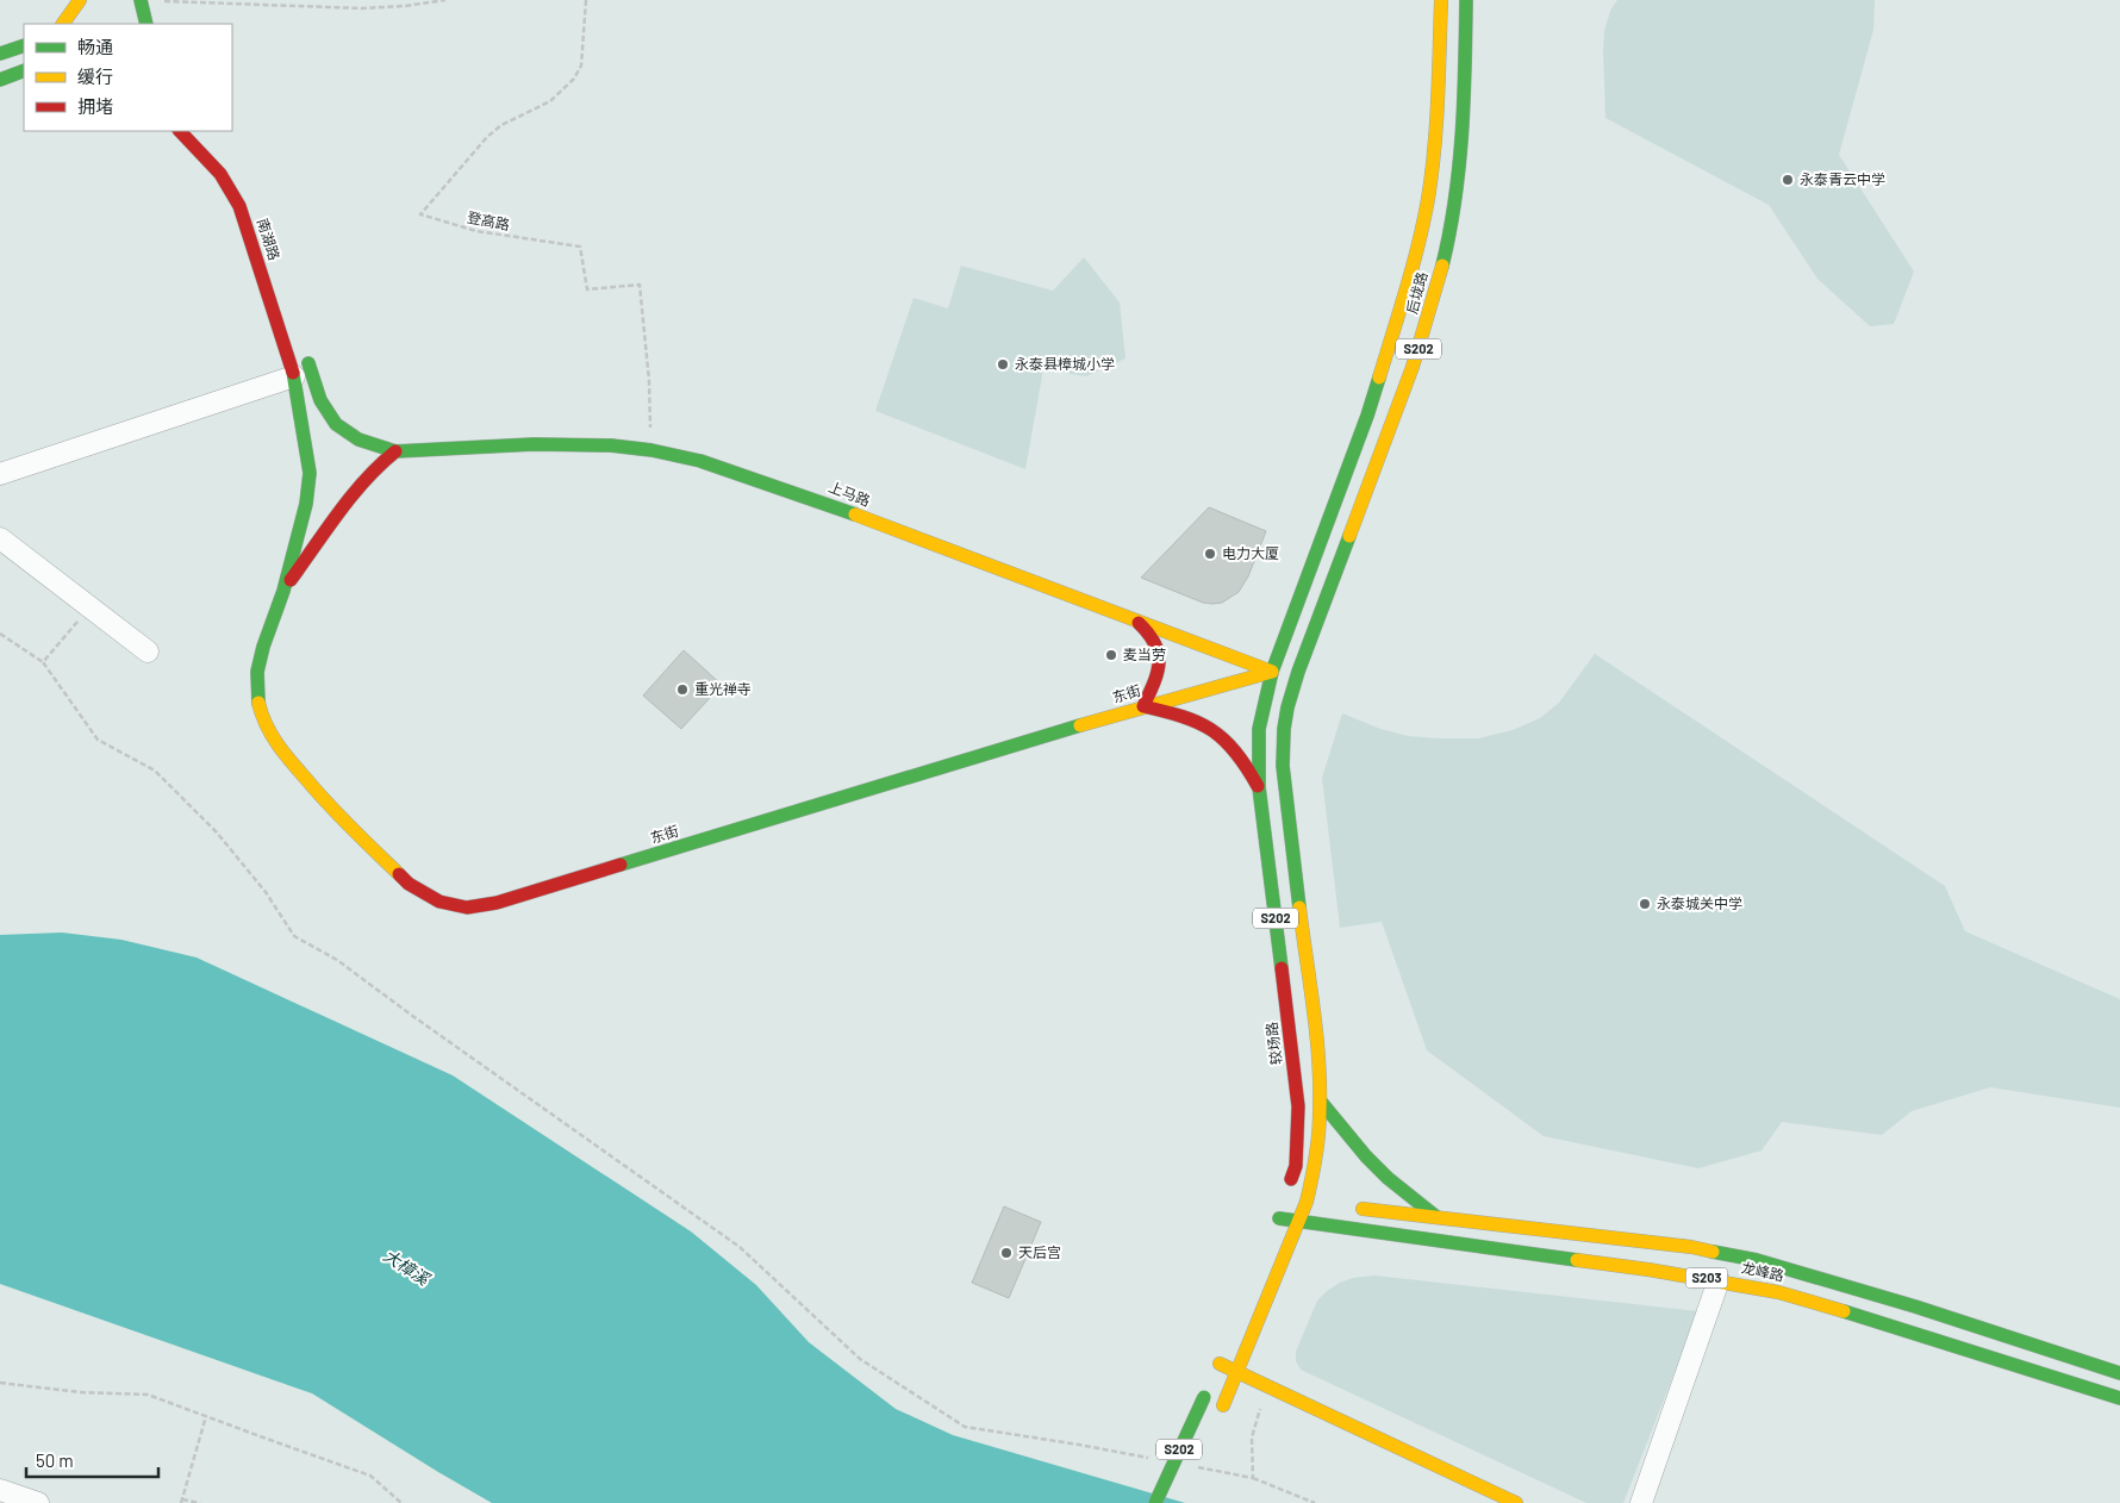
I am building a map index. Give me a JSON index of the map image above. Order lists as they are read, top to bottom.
{
  "streets": {
    "main road": [
      "南湖路",
      "后垅路",
      "S202",
      "上马路",
      "东街",
      "较场路",
      "龙峰路",
      "S203"
    ],
    "path": ["登高路"]
  },
  "crossings": [
    ["登高路", "上马路"],
    ["南湖路", "东街"],
    ["后垅路", "上马路"],
    ["后垅路", "东街"],
    ["后垅路", "较场路"],
    ["上马路", "东街"],
    ["上马路", "较场路"],
    ["东街", "较场路"],
    ["较场路", "龙峰路"]
  ],
  "water": ["大樟溪"],
  "places": [
    "永泰青云中学",
    "永泰县樟城小学",
    "电力大厦",
    "麦当劳",
    "重光禅寺",
    "永泰城关中学",
    "天后宫"
  ],
  "legend": ["畅通", "缓行", "拥堵"],
  "scale_bar": "50 m"
}
